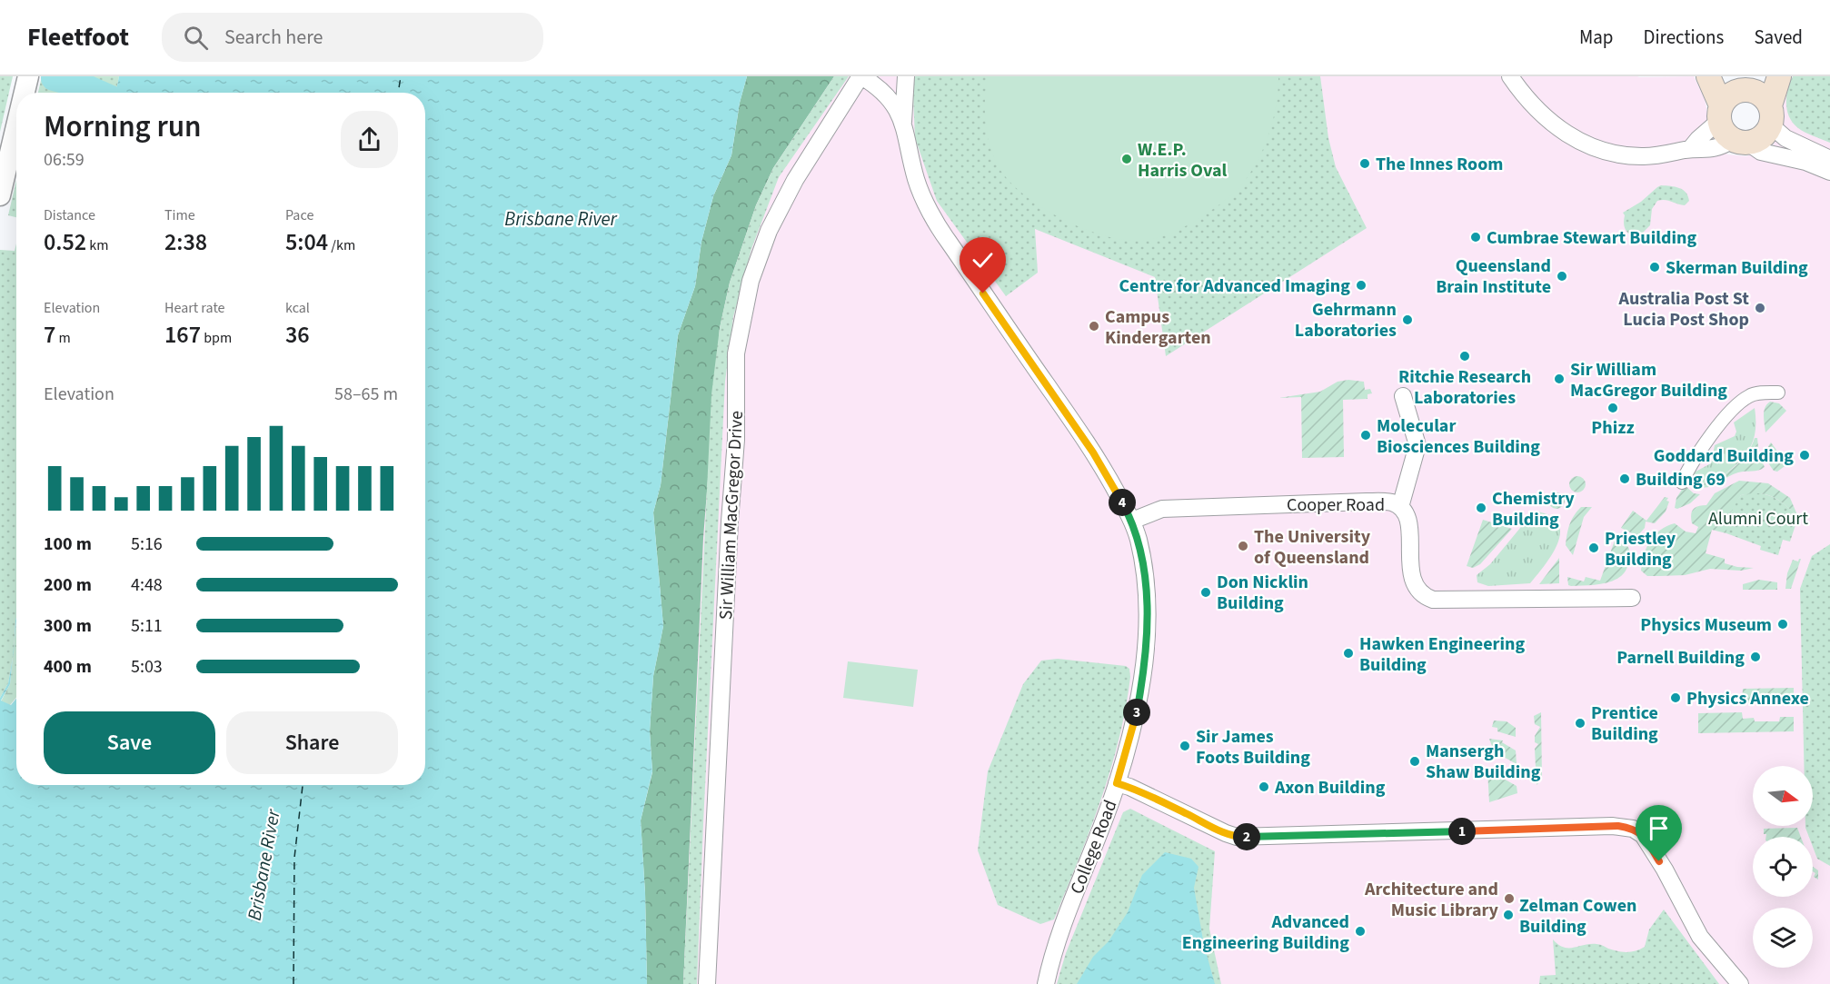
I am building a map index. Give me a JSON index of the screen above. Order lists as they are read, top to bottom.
{
  "streets": {
    "street": ["Cooper Road", "Sir William MacGregor Drive", "College Road"]
  },
  "crossings": [
    ["Cooper Road", "College Road"],
    ["Sir William MacGregor Drive", "College Road"]
  ],
  "water": ["Brisbane River"],
  "parks": ["Alumni Court"],
  "places": [
    "W.E.P. Harris Oval",
    "The Innes Room",
    "Cumbrae Stewart Building",
    "Skerman Building",
    "Queensland Brain Institute",
    "Centre for Advanced Imaging",
    "Australia Post St Lucia Post Shop",
    "Gehrmann Laboratories",
    "Campus Kindergarten",
    "Ritchie Research Laboratories",
    "Sir William MacGregor Building",
    "Phizz",
    "Molecular Biosciences Building",
    "Goddard Building",
    "Building 69",
    "Chemistry Building",
    "The University of Queensland",
    "Priestley Building",
    "Don Nicklin Building",
    "Physics Museum",
    "Hawken Engineering Building",
    "Parnell Building",
    "Physics Annexe",
    "Prentice Building",
    "Sir James Foots Building",
    "Mansergh Shaw Building",
    "Axon Building",
    "Architecture and Music Library",
    "Zelman Cowen Building",
    "Advanced Engineering Building"
  ],
  "north": "right",
  "page": {
    "header": "Fleetfoot",
    "search": "Search here",
    "nav": ["Map", "Directions", "Saved"],
    "heading": ["Morning run", "06:59"],
    "stats": [
      ["Distance", "0.52 km"],
      ["Time", "2:38"],
      ["Pace", "5:04 /km"],
      ["Elevation", "7 m"],
      ["Heart rate", "167 bpm"],
      ["kcal", "36"]
    ],
    "chart": ["Elevation", "58–65 m"],
    "pins": [
      "4",
      "3",
      "1",
      "2"
    ],
    "list": [
      {
        "name": "100 m",
        "note": "5:16"
      },
      {
        "name": "200 m",
        "note": "4:48"
      },
      {
        "name": "300 m",
        "note": "5:11"
      },
      {
        "name": "400 m",
        "note": "5:03"
      }
    ],
    "buttons": ["Save", "Share"]
  }
}
